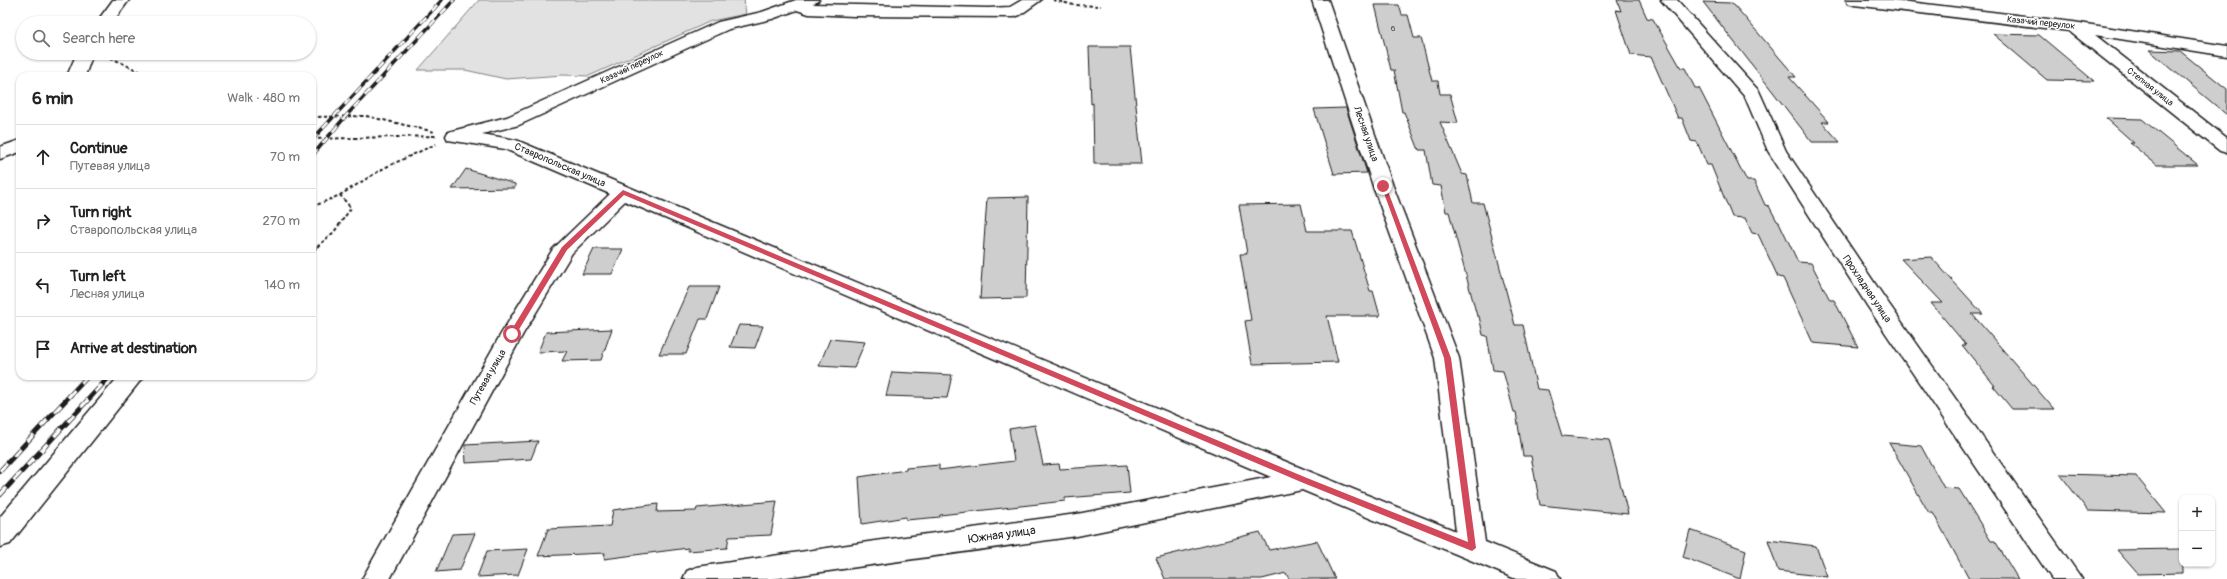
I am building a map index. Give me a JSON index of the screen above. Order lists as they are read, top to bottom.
{
  "streets": {
    "street": [
      "Казачий переулок",
      "Степная улица",
      "Лесная улица",
      "Ставропольская улица",
      "Прохладная улица",
      "Путевая улица",
      "Южная улица"
    ]
  },
  "crossings": [
    ["Казачий переулок", "Степная улица"],
    ["Казачий переулок", "Ставропольская улица"],
    ["Лесная улица", "Ставропольская улица"],
    ["Ставропольская улица", "Путевая улица"],
    ["Ставропольская улица", "Южная улица"]
  ],
  "house_numbers": ["6"],
  "page": {
    "search": "Search here",
    "heading": ["6 min", "Walk · 480 m"],
    "list": [
      ["Continue", "Путевая улица", "70 m"],
      ["Turn right", "Ставропольская улица", "270 m"],
      ["Turn left", "Лесная улица", "140 m"],
      "Arrive at destination"
    ],
    "map_buttons": ["+", "−"]
  }
}
